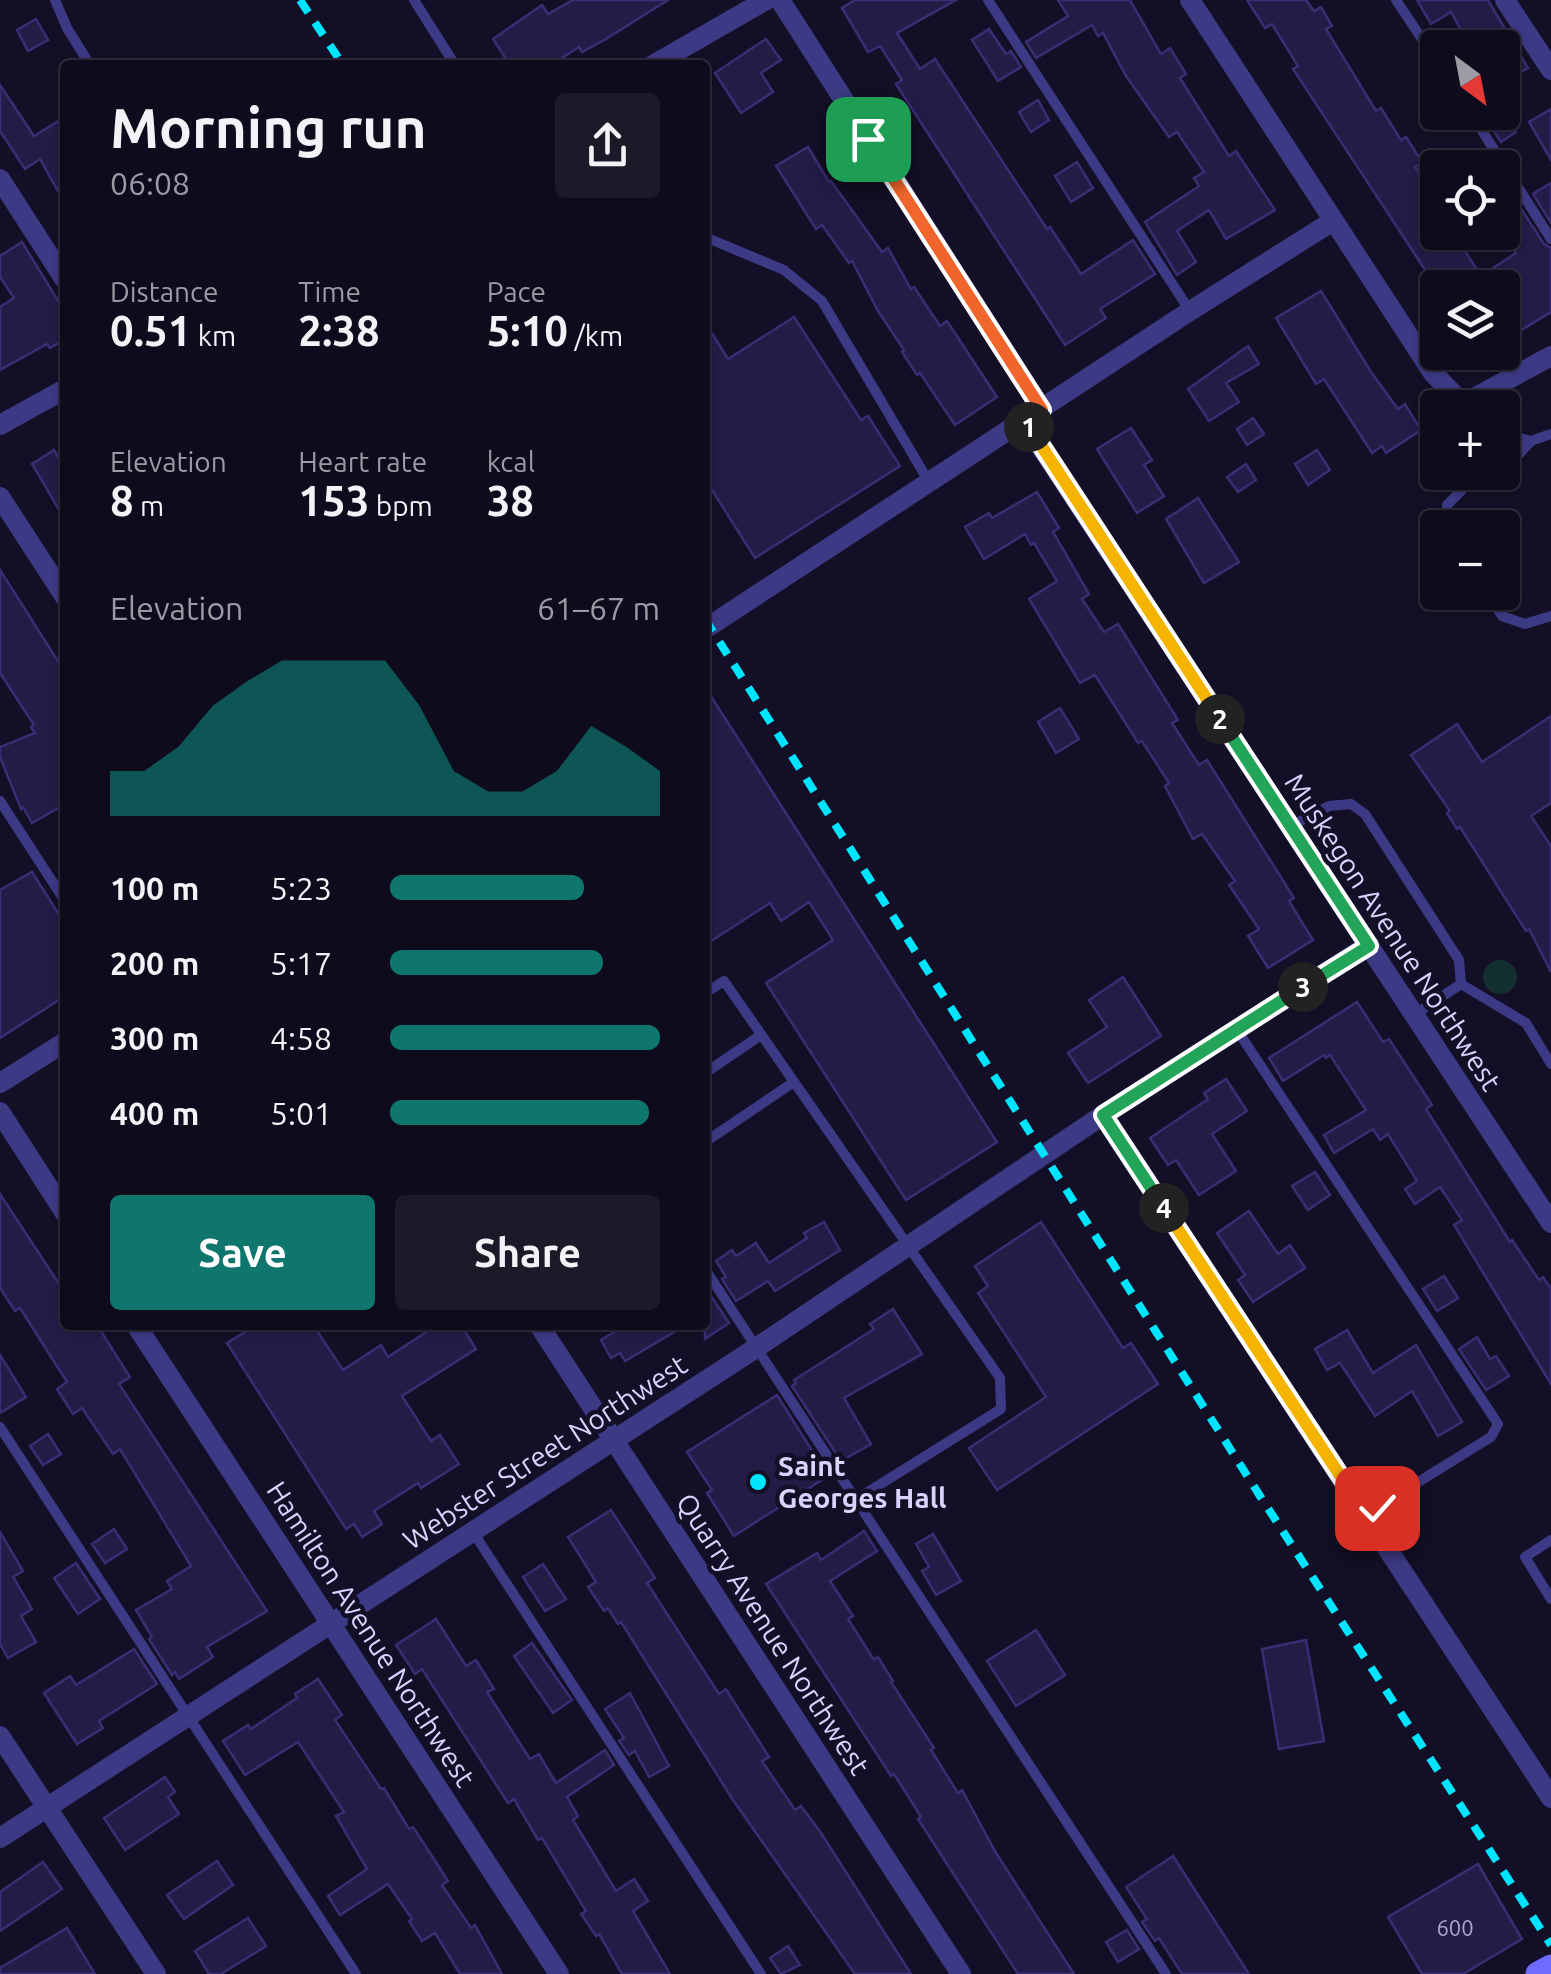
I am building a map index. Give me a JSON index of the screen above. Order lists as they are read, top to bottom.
{
  "streets": {
    "street": [
      "Muskegon Avenue Northwest",
      "Webster Street Northwest",
      "Hamilton Avenue Northwest",
      "Quarry Avenue Northwest"
    ]
  },
  "crossings": [
    ["Muskegon Avenue Northwest", "Webster Street Northwest"],
    ["Webster Street Northwest", "Hamilton Avenue Northwest"],
    ["Webster Street Northwest", "Quarry Avenue Northwest"]
  ],
  "places": ["Saint Georges Hall"],
  "house_numbers": ["600"],
  "north": "bottom right",
  "page": {
    "map_buttons": ["+", "−"],
    "heading": ["Morning run", "06:08"],
    "stats": [
      ["Distance", "0.51 km"],
      ["Time", "2:38"],
      ["Pace", "5:10 /km"],
      ["Elevation", "8 m"],
      ["Heart rate", "153 bpm"],
      ["kcal", "38"]
    ],
    "pins": [
      "1",
      "2",
      "3",
      "4"
    ],
    "chart": ["Elevation", "61–67 m"],
    "list": [
      {
        "name": "100 m",
        "note": "5:23"
      },
      {
        "name": "200 m",
        "note": "5:17"
      },
      {
        "name": "300 m",
        "note": "4:58"
      },
      {
        "name": "400 m",
        "note": "5:01"
      }
    ],
    "buttons": ["Save", "Share"]
  }
}
